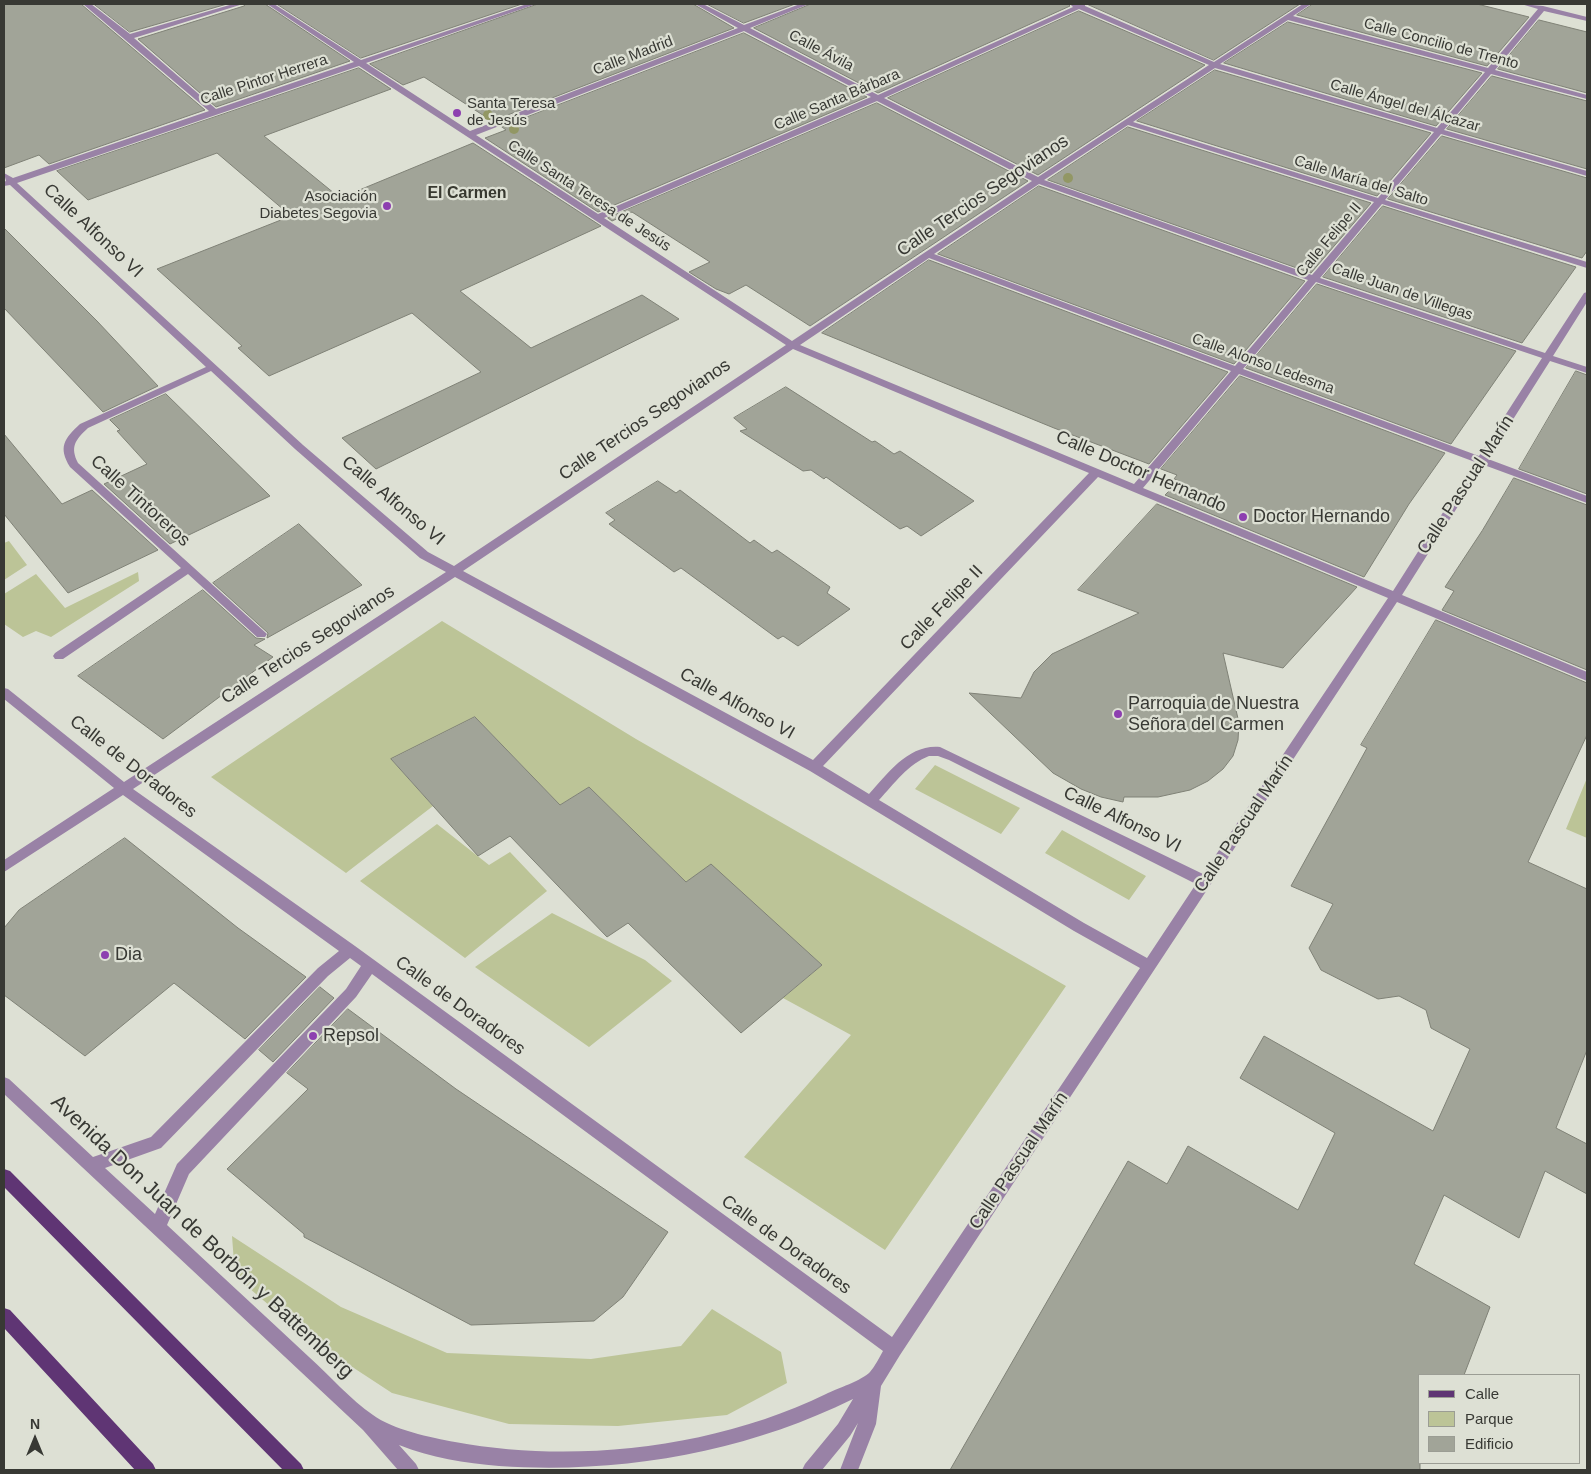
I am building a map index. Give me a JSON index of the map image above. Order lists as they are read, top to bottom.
{
  "streets": {
    "street": [
      "Calle Concilio de Trento",
      "Calle Ávila",
      "Calle Madrid",
      "Calle Pintor Herrera",
      "Calle Santa Bárbara",
      "Calle Ángel del Álcazar",
      "Calle María del Salto",
      "Calle Santa Teresa de Jesús",
      "Calle Tercios Segovianos",
      "Calle Alfonso VI",
      "Calle Felipe II",
      "Calle Juan de Villegas",
      "Calle Alonso Ledesma",
      "Calle Doctor Hernando",
      "Calle Pascual Marín",
      "Calle Tintoreros",
      "Calle de Doradores",
      "Avenida Don Juan de Borbón y Battemberg"
    ]
  },
  "crossings": [
    ["Calle Concilio de Trento", "Calle Tercios Segovianos"],
    ["Calle Concilio de Trento", "Calle Felipe II"],
    ["Calle Ávila", "Calle Madrid"],
    ["Calle Ávila", "Calle Santa Bárbara"],
    ["Calle Ávila", "Calle Tercios Segovianos"],
    ["Calle Ávila", "Calle Juan de Villegas"],
    ["Calle Madrid", "Calle Santa Teresa de Jesús"],
    ["Calle Pintor Herrera", "Calle Santa Teresa de Jesús"],
    ["Calle Pintor Herrera", "Calle Alfonso VI"],
    ["Calle Santa Bárbara", "Calle Ángel del Álcazar"],
    ["Calle Santa Bárbara", "Calle Santa Teresa de Jesús"],
    ["Calle Ángel del Álcazar", "Calle Tercios Segovianos"],
    ["Calle Ángel del Álcazar", "Calle Felipe II"],
    ["Calle María del Salto", "Calle Tercios Segovianos"],
    ["Calle María del Salto", "Calle Felipe II"],
    ["Calle Santa Teresa de Jesús", "Calle Tercios Segovianos"],
    ["Calle Santa Teresa de Jesús", "Calle Doctor Hernando"],
    ["Calle Tercios Segovianos", "Calle Alfonso VI"],
    ["Calle Tercios Segovianos", "Calle Juan de Villegas"],
    ["Calle Tercios Segovianos", "Calle Alonso Ledesma"],
    ["Calle Tercios Segovianos", "Calle Doctor Hernando"],
    ["Calle Tercios Segovianos", "Calle de Doradores"],
    ["Calle Alfonso VI", "Calle Felipe II"],
    ["Calle Alfonso VI", "Calle Pascual Marín"],
    ["Calle Alfonso VI", "Calle Tintoreros"],
    ["Calle Felipe II", "Calle Juan de Villegas"],
    ["Calle Felipe II", "Calle Alonso Ledesma"],
    ["Calle Felipe II", "Calle Doctor Hernando"],
    ["Calle Juan de Villegas", "Calle Pascual Marín"],
    ["Calle Alonso Ledesma", "Calle Pascual Marín"],
    ["Calle Doctor Hernando", "Calle Pascual Marín"],
    ["Calle Pascual Marín", "Calle de Doradores"]
  ],
  "districts": ["El Carmen"],
  "places": [
    "Santa Teresa de Jesús",
    "Asociación Diabetes Segovia",
    "Doctor Hernando",
    "Parroquia de Nuestra Señora del Carmen",
    "Dia",
    "Repsol"
  ],
  "legend": ["Calle", "Parque", "Edificio"],
  "north": "top"
}
